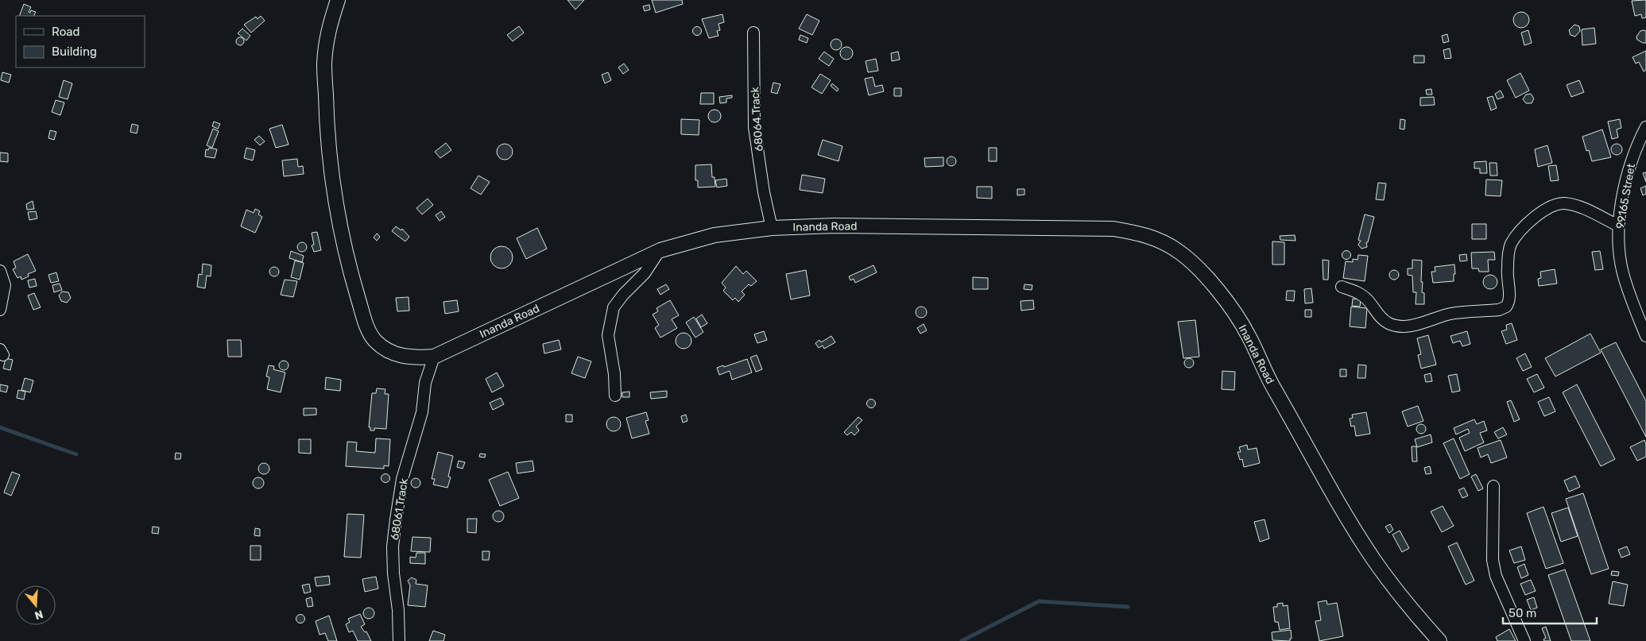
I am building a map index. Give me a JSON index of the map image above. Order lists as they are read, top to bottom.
{
  "streets": {
    "street": [
      "68064 Track",
      "99165 Street",
      "Inanda Road",
      "68061 Track"
    ]
  },
  "crossings": [
    ["68064 Track", "Inanda Road"],
    ["Inanda Road", "68061 Track"]
  ],
  "legend": ["Road", "Building"],
  "scale_bar": "50 m",
  "north": "bottom"
}
